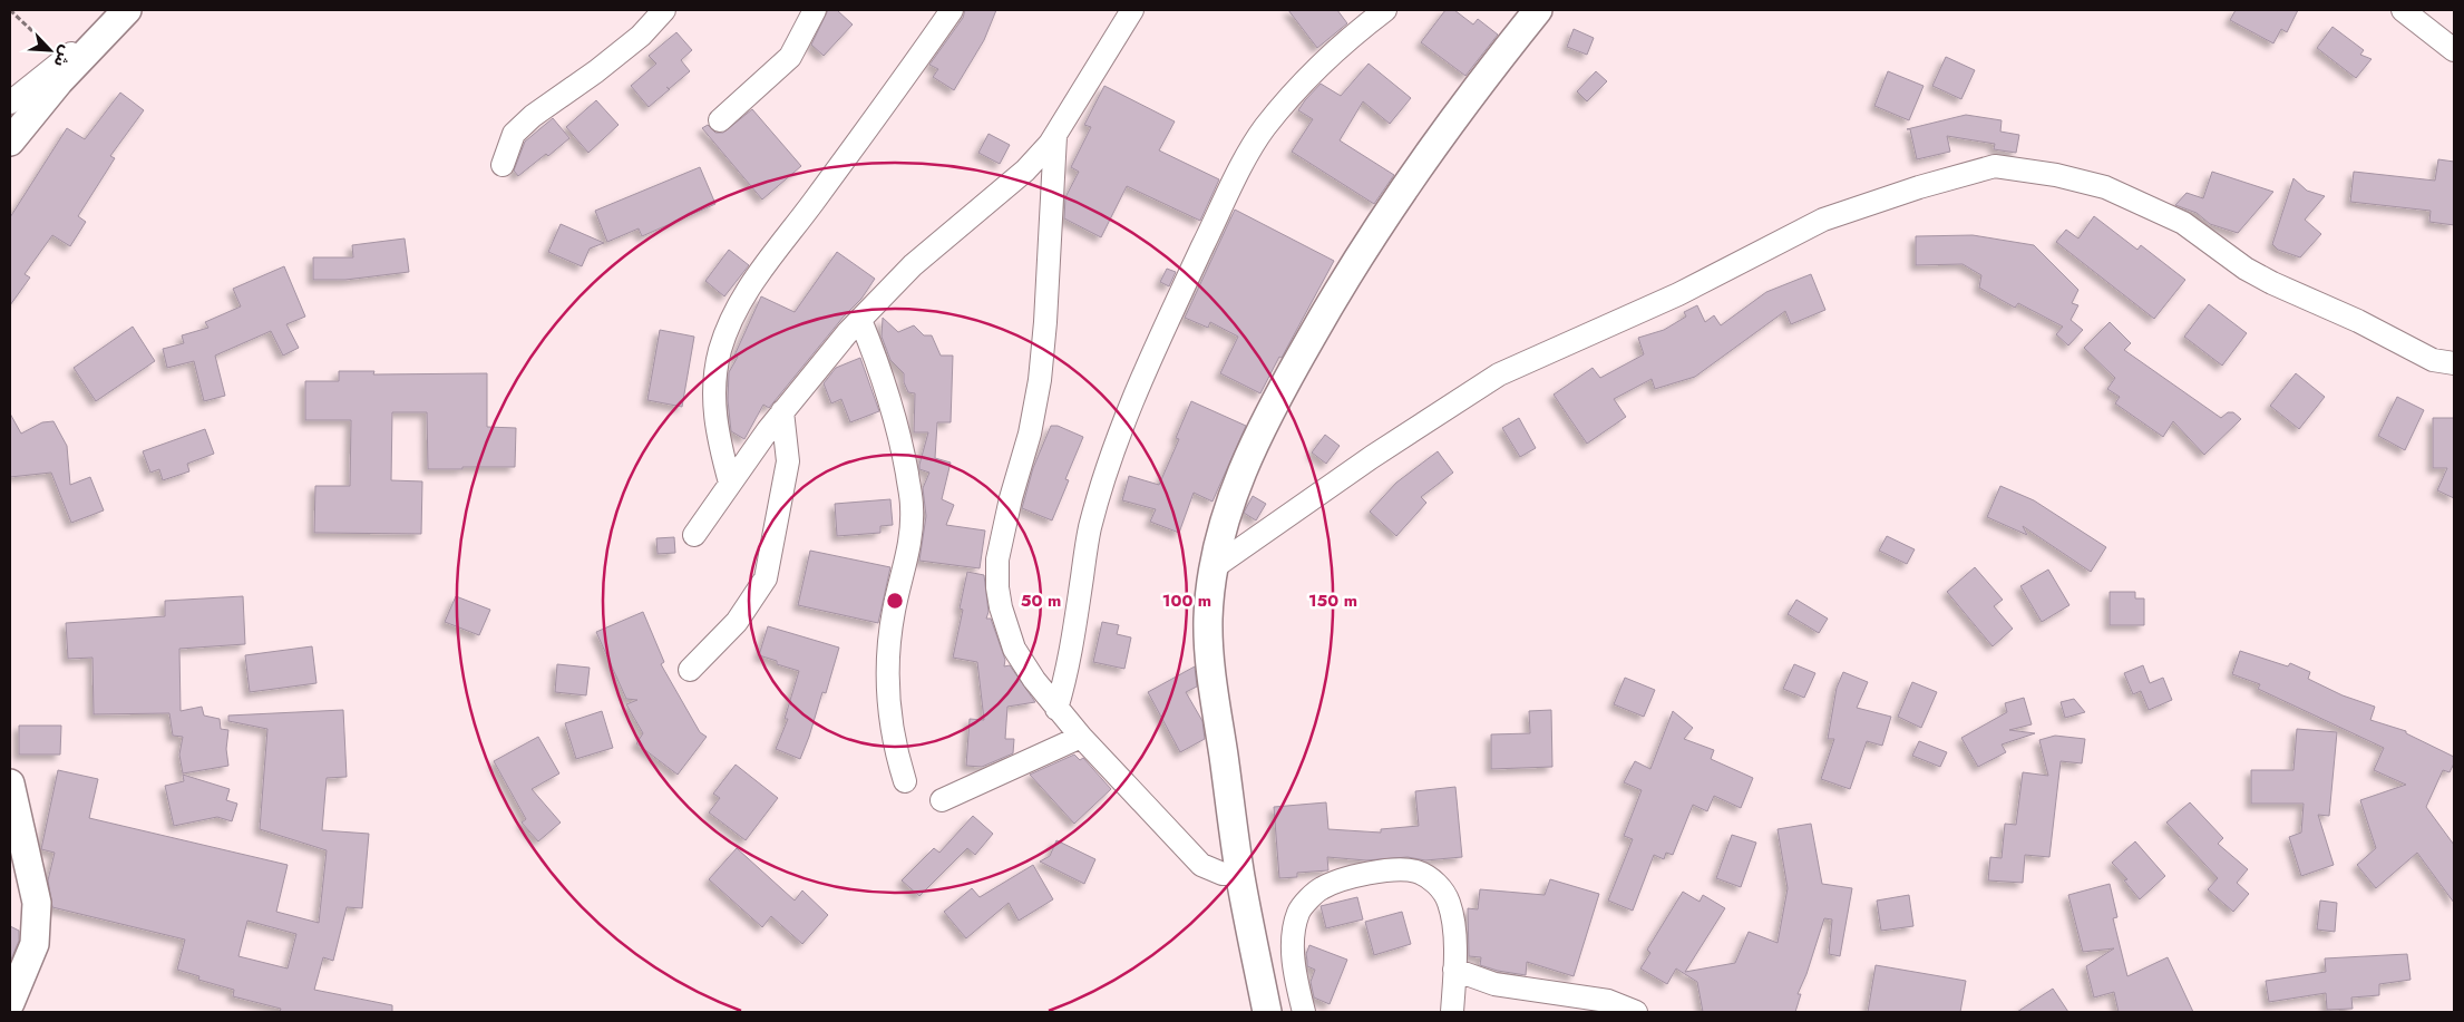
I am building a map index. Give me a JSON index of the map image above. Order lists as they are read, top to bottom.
{
  "north": "bottom right",
  "rings": ["50 m", "100 m", "150 m"]
}
